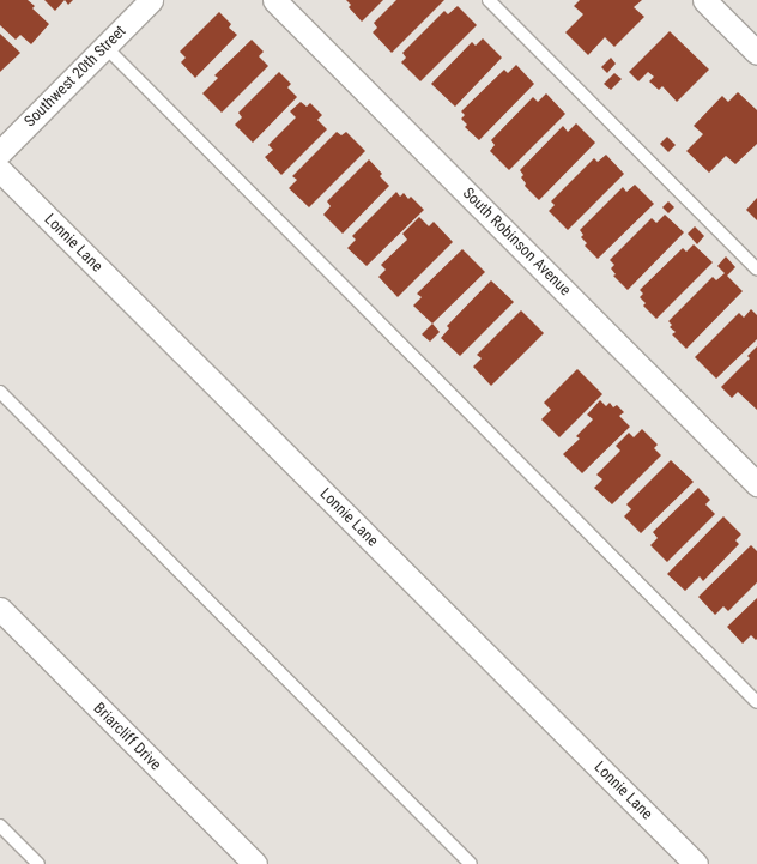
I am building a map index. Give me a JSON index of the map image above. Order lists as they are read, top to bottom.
{
  "streets": {
    "street": [
      "Southwest 20th Street",
      "South Robinson Avenue",
      "Lonnie Lane",
      "Briarcliff Drive"
    ]
  }
}
